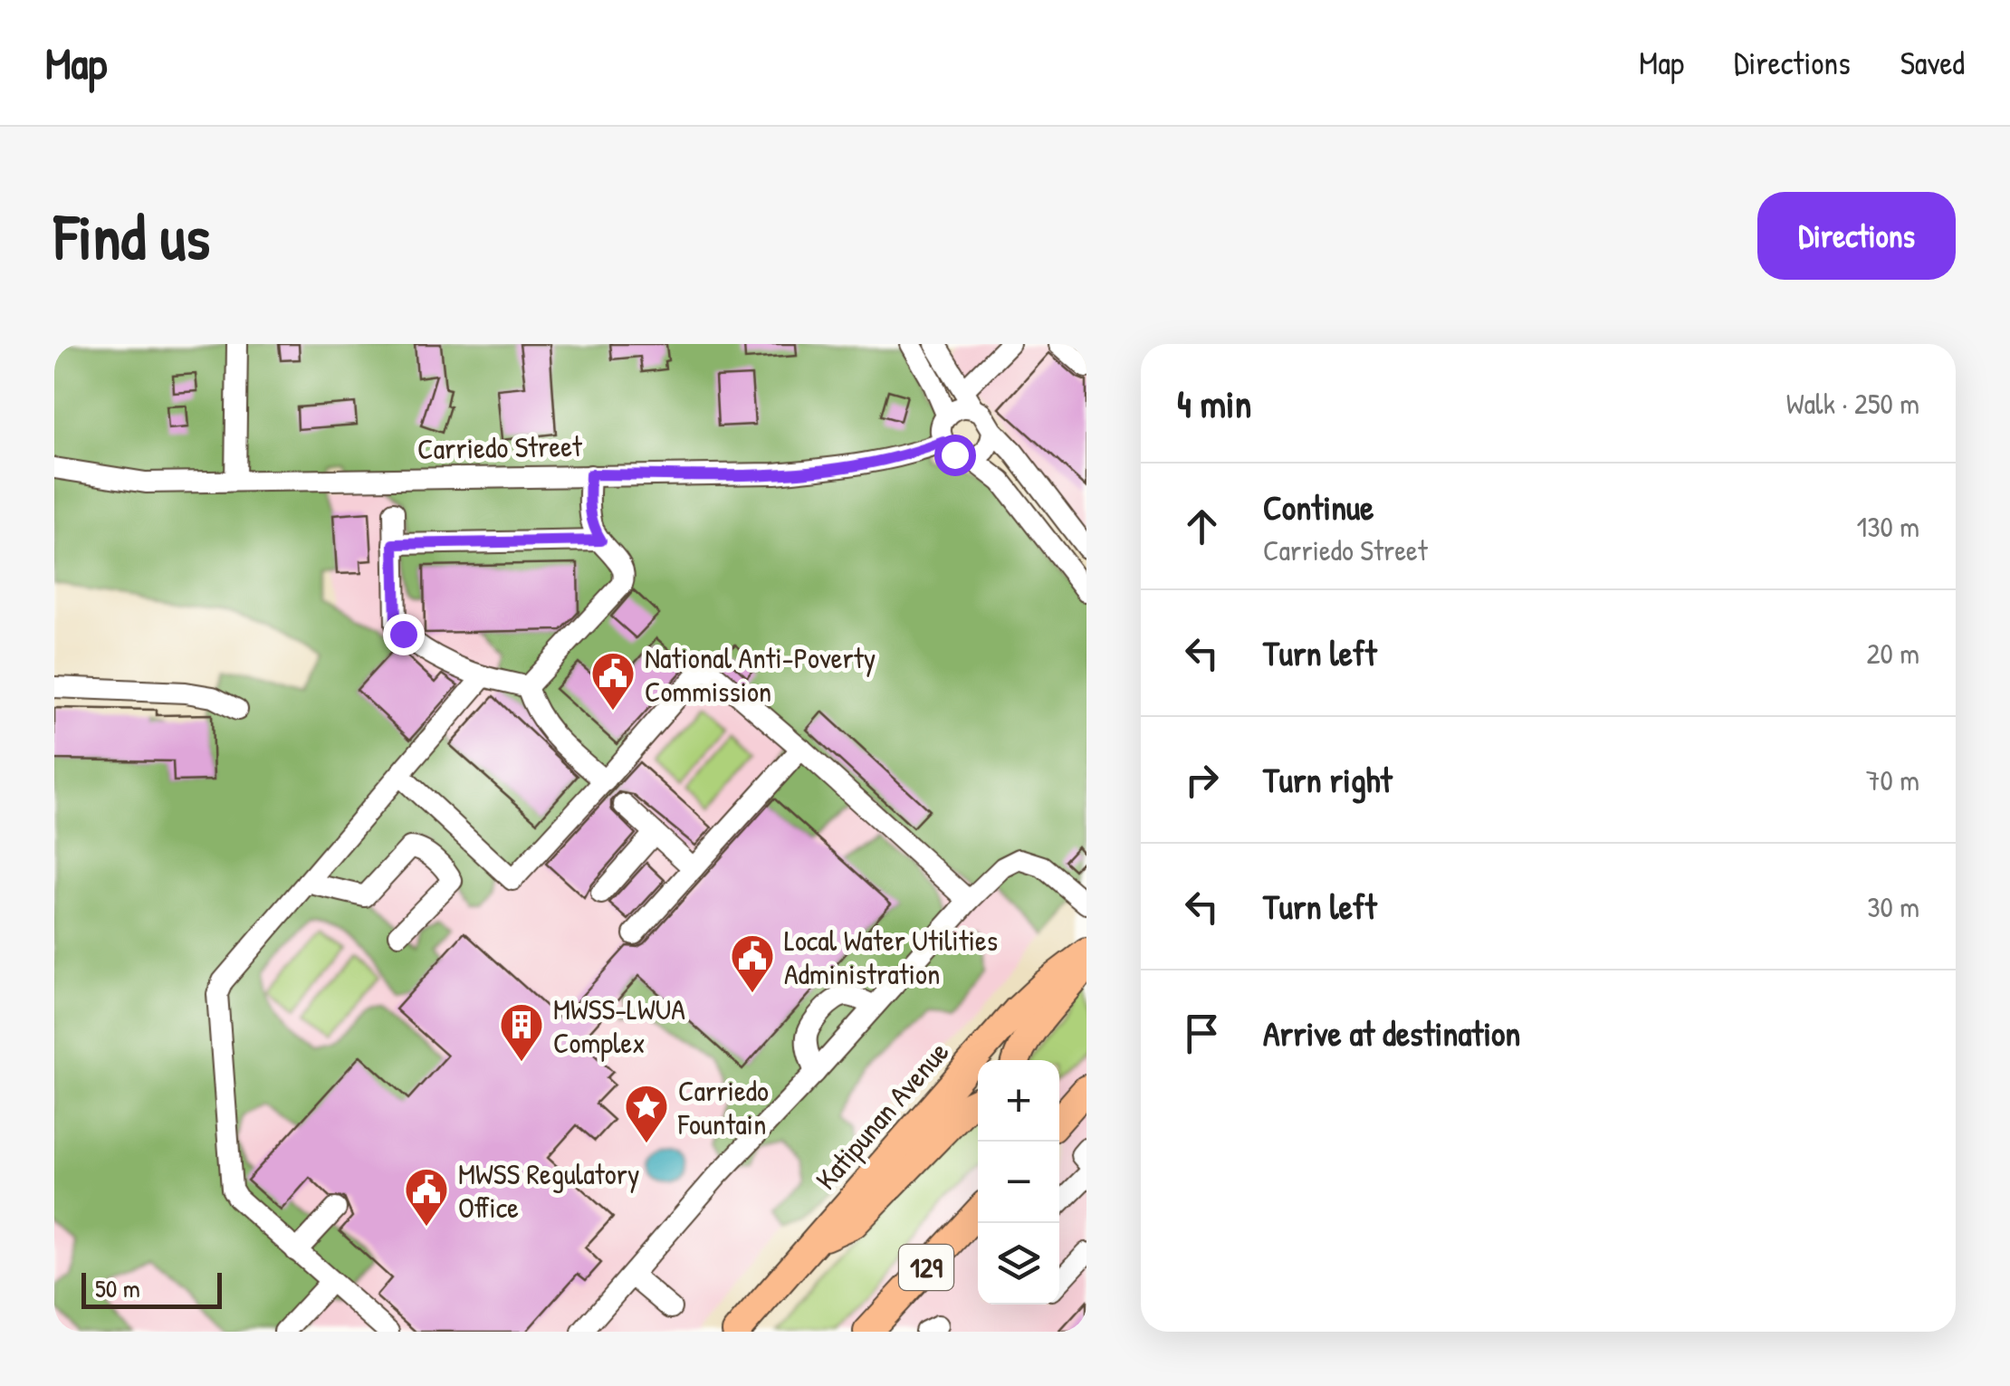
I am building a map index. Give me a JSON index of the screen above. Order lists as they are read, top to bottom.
{
  "streets": {
    "main road": ["Katipunan Avenue", "129"],
    "street": ["Carriedo Street"]
  },
  "places": {
    "public building": ["National Anti-Poverty Commission", "Local Water Utilities Administration", "MWSS Regulatory Office"],
    "building": ["MWSS-LWUA Complex"],
    "place": ["Carriedo Fountain"]
  },
  "scale_bar": "50 m",
  "page": {
    "header": "Map",
    "nav": ["Map", "Directions", "Saved"],
    "buttons": "Directions",
    "title": "Find us",
    "heading": ["4 min", "Walk · 250 m"],
    "list": [
      ["Continue", "Carriedo Street", "130 m"],
      ["Turn left", "20 m"],
      ["Turn right", "70 m"],
      ["Turn left", "30 m"],
      "Arrive at destination"
    ],
    "map_buttons": ["+", "−"],
    "scale": "50 m"
  }
}
